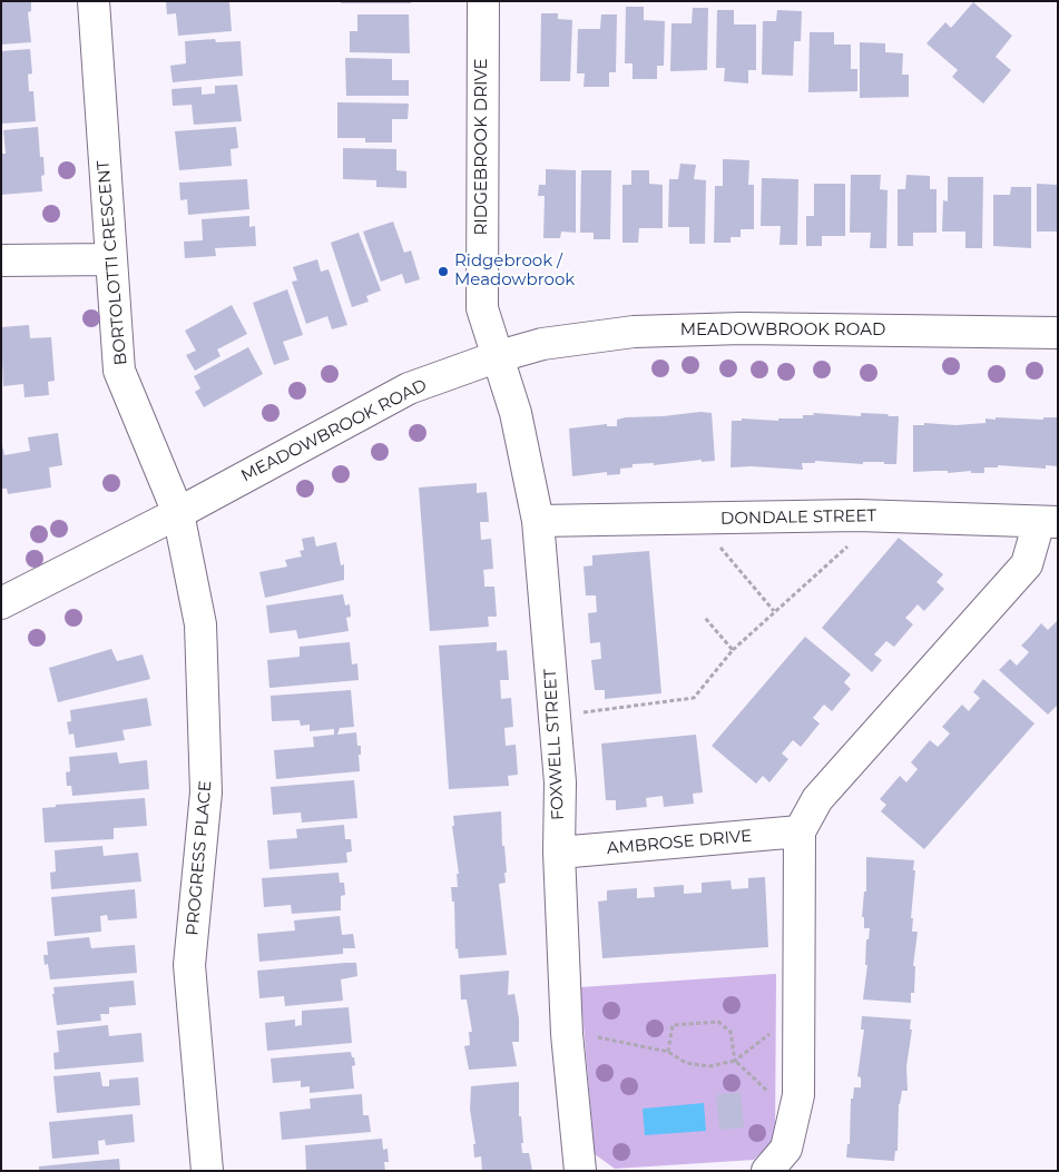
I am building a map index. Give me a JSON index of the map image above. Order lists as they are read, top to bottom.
{
  "streets": {
    "street": [
      "RIDGEBROOK DRIVE",
      "BORTOLOTTI CRESCENT",
      "MEADOWBROOK ROAD",
      "DONDALE STREET",
      "FOXWELL STREET",
      "AMBROSE DRIVE",
      "PROGRESS PLACE"
    ]
  },
  "crossings": [
    ["RIDGEBROOK DRIVE", "MEADOWBROOK ROAD"],
    ["RIDGEBROOK DRIVE", "FOXWELL STREET"],
    ["BORTOLOTTI CRESCENT", "MEADOWBROOK ROAD"],
    ["BORTOLOTTI CRESCENT", "PROGRESS PLACE"],
    ["MEADOWBROOK ROAD", "FOXWELL STREET"],
    ["MEADOWBROOK ROAD", "PROGRESS PLACE"],
    ["DONDALE STREET", "FOXWELL STREET"],
    ["FOXWELL STREET", "AMBROSE DRIVE"]
  ],
  "places": ["Ridgebrook / Meadowbrook"]
}
